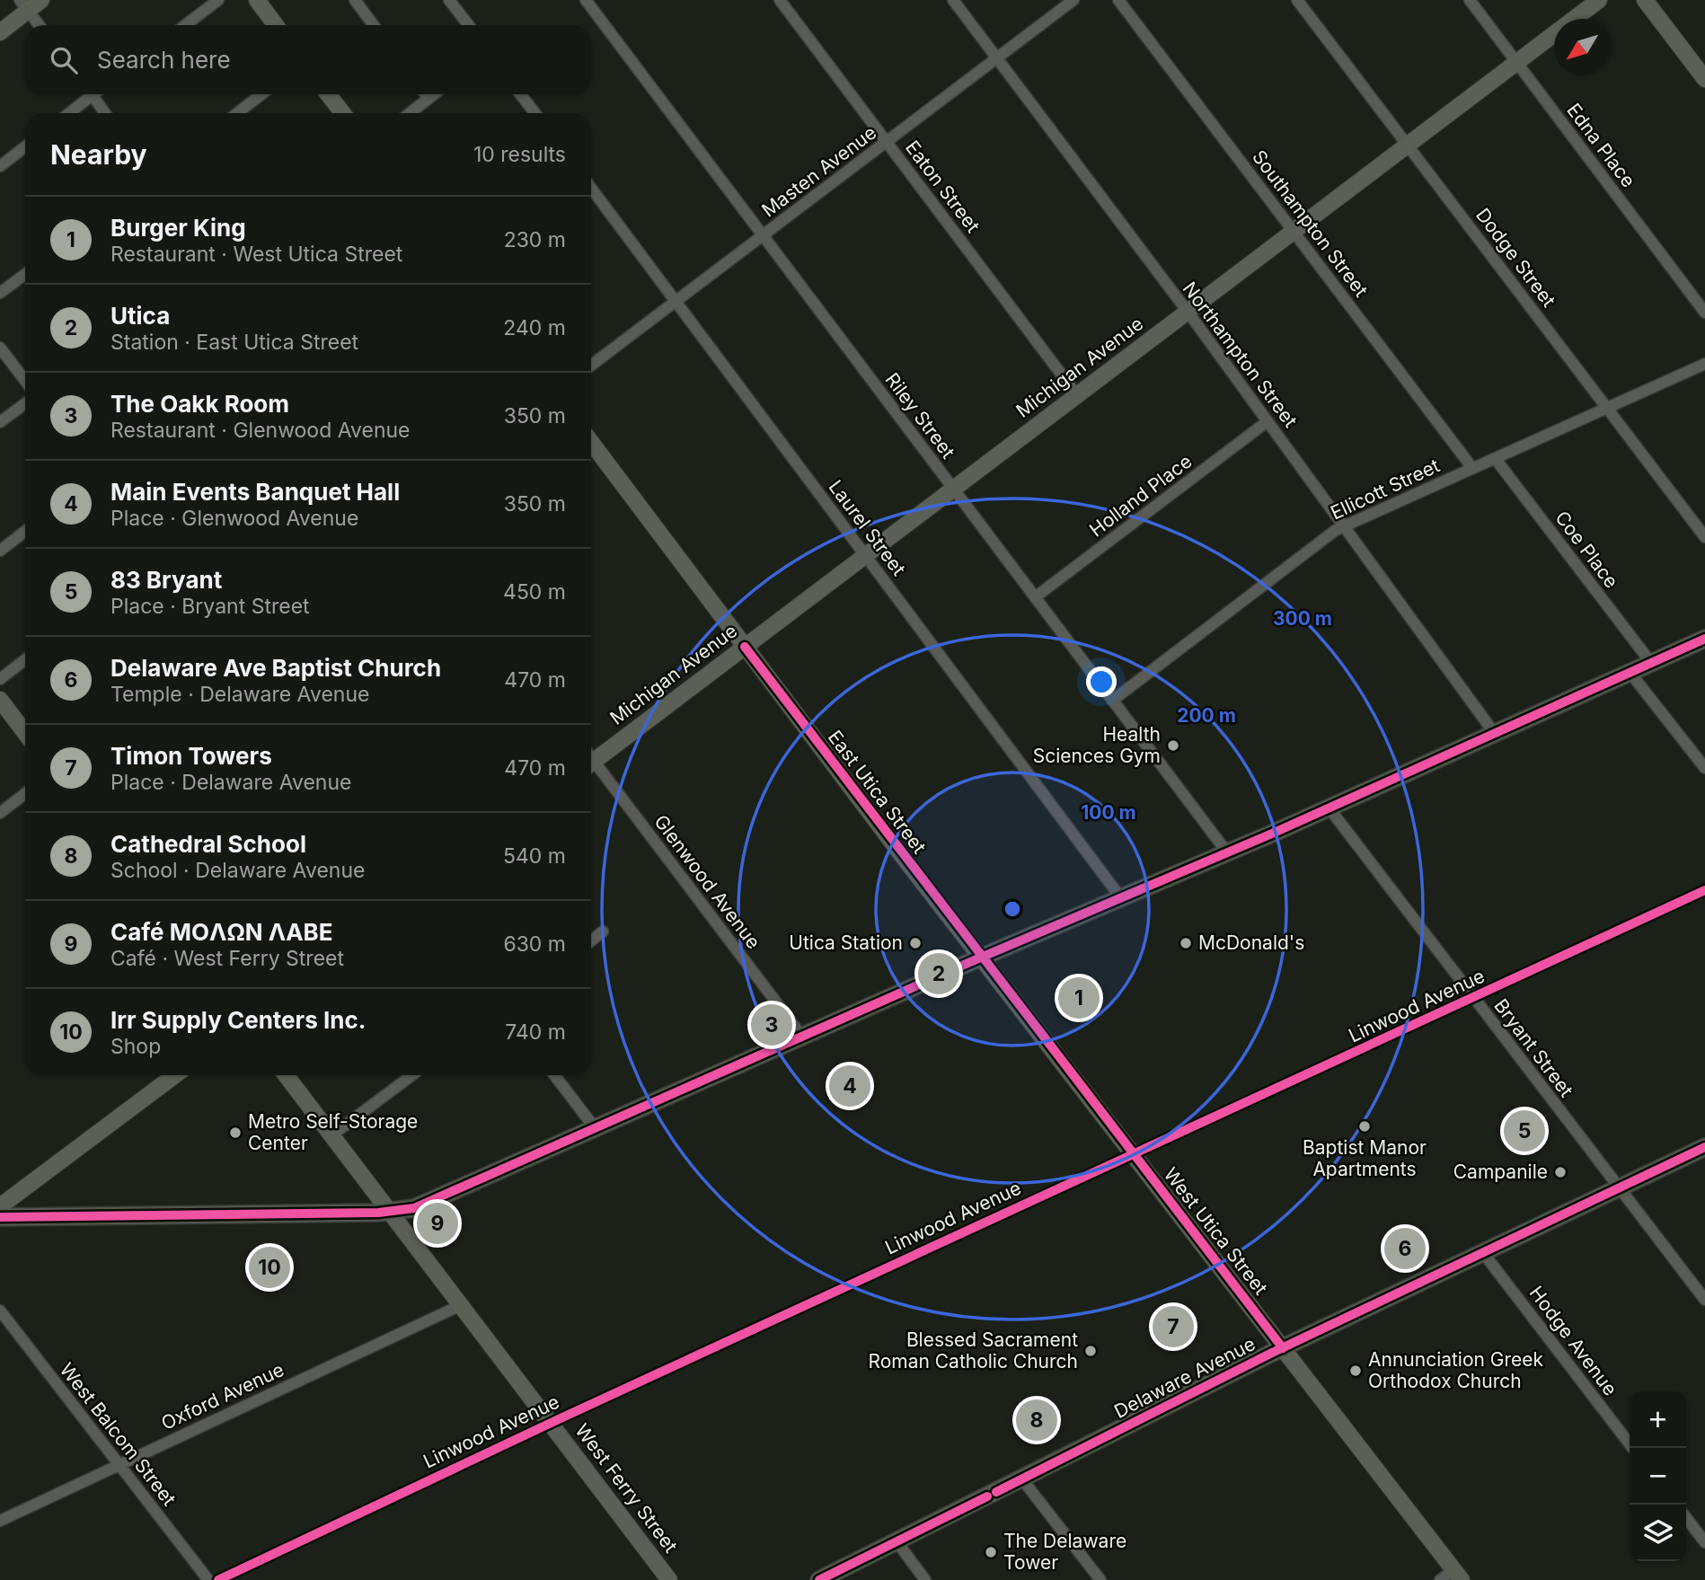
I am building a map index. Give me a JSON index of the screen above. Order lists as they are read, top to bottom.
{
  "streets": {
    "main road": ["Delaware Avenue"],
    "street": [
      "Edna Place",
      "Masten Avenue",
      "Eaton Street",
      "Southampton Street",
      "Dodge Street",
      "Northampton Street",
      "Michigan Avenue",
      "Riley Street",
      "Ellicott Street",
      "Holland Place",
      "Laurel Street",
      "Coe Place",
      "East Utica Street",
      "Glenwood Avenue",
      "Linwood Avenue",
      "Bryant Street",
      "West Utica Street",
      "Hodge Avenue",
      "Oxford Avenue",
      "West Balcom Street",
      "West Ferry Street"
    ]
  },
  "crossings": [
    ["Edna Place", "Michigan Avenue"],
    ["Masten Avenue", "Eaton Street"],
    ["Masten Avenue", "Northampton Street"],
    ["Masten Avenue", "Riley Street"],
    ["Masten Avenue", "Laurel Street"],
    ["Eaton Street", "Michigan Avenue"],
    ["Southampton Street", "Michigan Avenue"],
    ["Southampton Street", "Ellicott Street"],
    ["Dodge Street", "Michigan Avenue"],
    ["Dodge Street", "Ellicott Street"],
    ["Northampton Street", "Michigan Avenue"],
    ["Northampton Street", "Ellicott Street"],
    ["Northampton Street", "Holland Place"],
    ["Michigan Avenue", "Riley Street"],
    ["Michigan Avenue", "Laurel Street"],
    ["Michigan Avenue", "East Utica Street"],
    ["Riley Street", "Ellicott Street"],
    ["Riley Street", "Holland Place"],
    ["Ellicott Street", "Coe Place"],
    ["East Utica Street", "West Utica Street"],
    ["Linwood Avenue", "Bryant Street"],
    ["Linwood Avenue", "West Utica Street"],
    ["Linwood Avenue", "West Ferry Street"],
    ["Bryant Street", "Delaware Avenue"],
    ["West Utica Street", "Delaware Avenue"],
    ["Hodge Avenue", "Delaware Avenue"],
    ["Oxford Avenue", "West Balcom Street"],
    ["Oxford Avenue", "West Ferry Street"]
  ],
  "places": [
    "Health Sciences Gym",
    "Utica Station",
    "McDonald's",
    "Baptist Manor Apartments",
    "Metro Self-Storage Center",
    "Campanile",
    "Blessed Sacrament Roman Catholic Church",
    "Annunciation Greek Orthodox Church",
    "The Delaware Tower"
  ],
  "north": "bottom left",
  "page": {
    "search": "Search here",
    "heading": ["Nearby", "10 results"],
    "list": [
      {
        "mark": "1",
        "name": "Burger King",
        "note": "Restaurant · West Utica Street",
        "value": "230 m"
      },
      {
        "mark": "2",
        "name": "Utica",
        "note": "Station · East Utica Street",
        "value": "240 m"
      },
      {
        "mark": "3",
        "name": "The Oakk Room",
        "note": "Restaurant · Glenwood Avenue",
        "value": "350 m"
      },
      {
        "mark": "4",
        "name": "Main Events Banquet Hall",
        "note": "Place · Glenwood Avenue",
        "value": "350 m"
      },
      {
        "mark": "5",
        "name": "83 Bryant",
        "note": "Place · Bryant Street",
        "value": "450 m"
      },
      {
        "mark": "6",
        "name": "Delaware Ave Baptist Church",
        "note": "Temple · Delaware Avenue",
        "value": "470 m"
      },
      {
        "mark": "7",
        "name": "Timon Towers",
        "note": "Place · Delaware Avenue",
        "value": "470 m"
      },
      {
        "mark": "8",
        "name": "Cathedral School",
        "note": "School · Delaware Avenue",
        "value": "540 m"
      },
      {
        "mark": "9",
        "name": "Café MOΛΩN ΛABE",
        "note": "Café · West Ferry Street",
        "value": "630 m"
      },
      {
        "mark": "10",
        "name": "Irr Supply Centers Inc.",
        "note": "Shop",
        "value": "740 m"
      }
    ],
    "pins": [
      "2",
      "1",
      "3",
      "4",
      "5",
      "9",
      "6",
      "10",
      "7",
      "8"
    ],
    "map_buttons": ["+", "−"]
  },
  "rings": ["300 m", "200 m", "100 m"]
}
